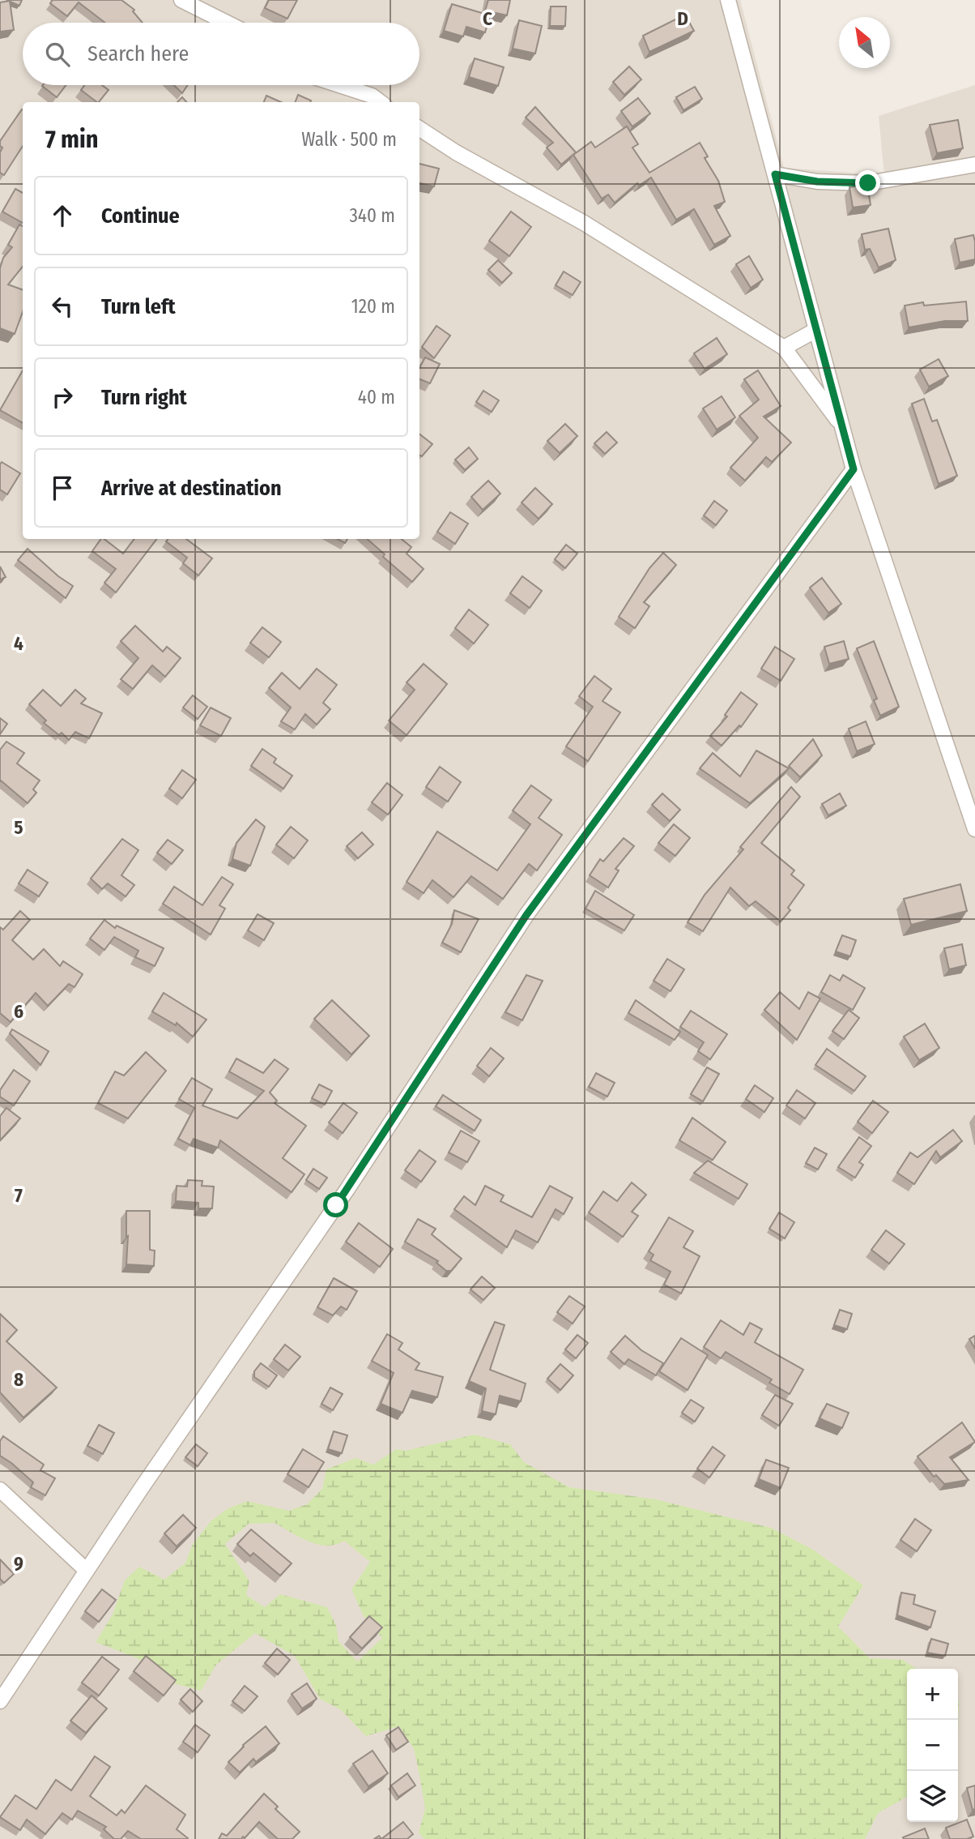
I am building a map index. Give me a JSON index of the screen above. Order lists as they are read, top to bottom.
{
  "north": "top left",
  "page": {
    "search": "Search here",
    "heading": ["7 min", "Walk · 500 m"],
    "list": [
      ["Continue", "340 m"],
      ["Turn left", "120 m"],
      ["Turn right", "40 m"],
      "Arrive at destination"
    ],
    "map_buttons": ["+", "−"]
  },
  "grid": {
    "columns": ["C", "D"],
    "rows": [
      "4",
      "5",
      "6",
      "7",
      "8",
      "9"
    ]
  }
}
